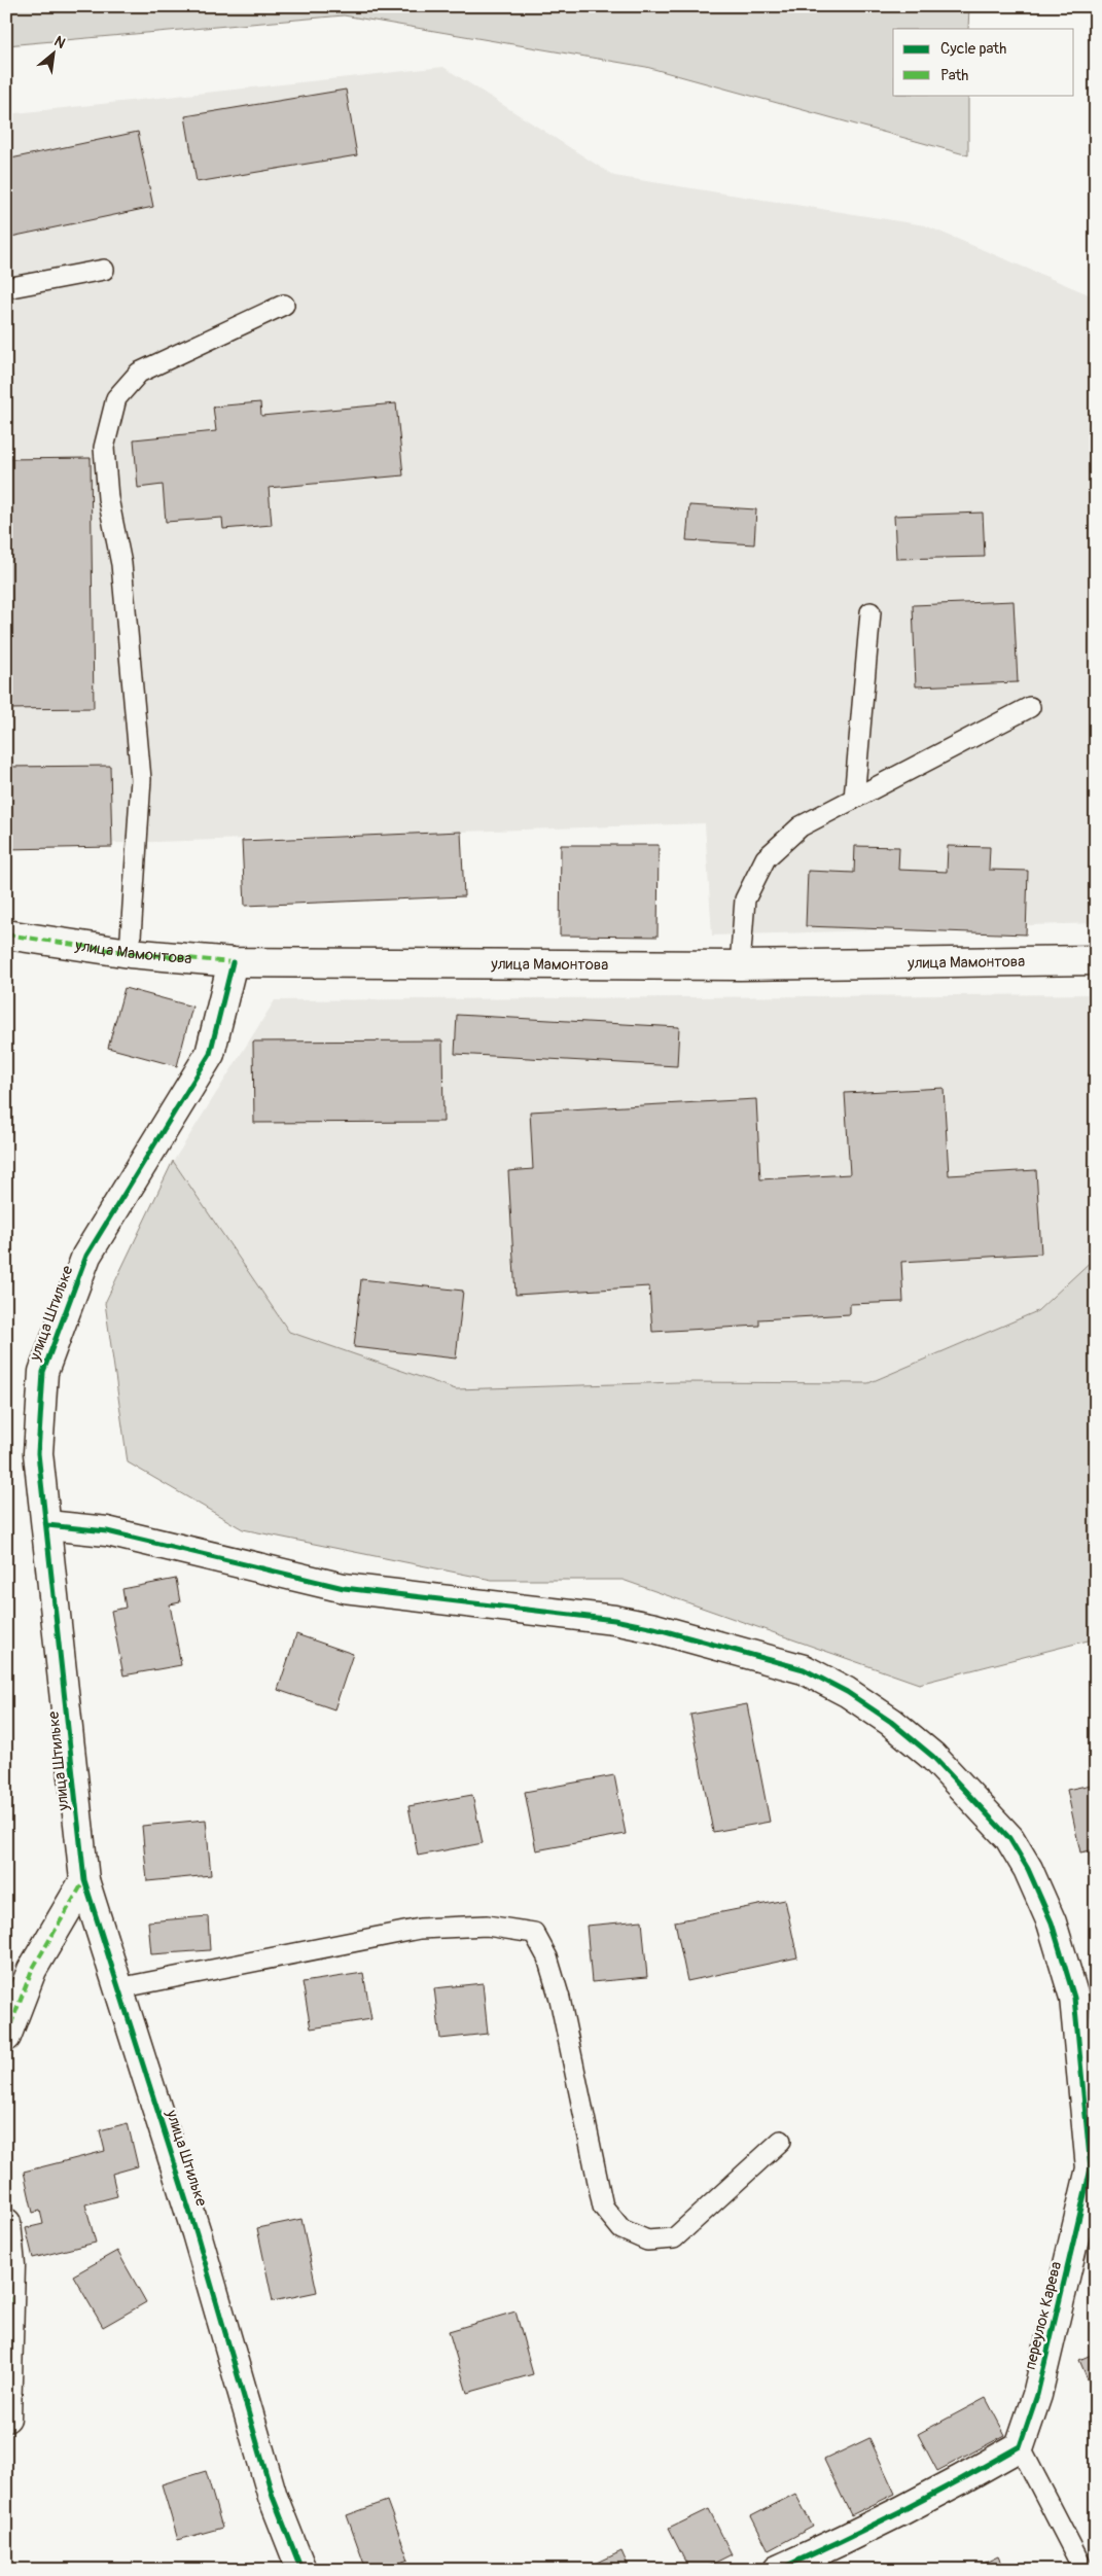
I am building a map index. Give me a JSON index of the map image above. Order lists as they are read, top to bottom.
{
  "streets": {
    "street": ["улица Мамонтова", "улица Штильке", "переулок Карева"]
  },
  "crossings": [
    ["улица Мамонтова", "улица Штильке"],
    ["улица Штильке", "переулок Карева"]
  ],
  "legend": ["Cycle path", "Path"],
  "north": "top right"
}
